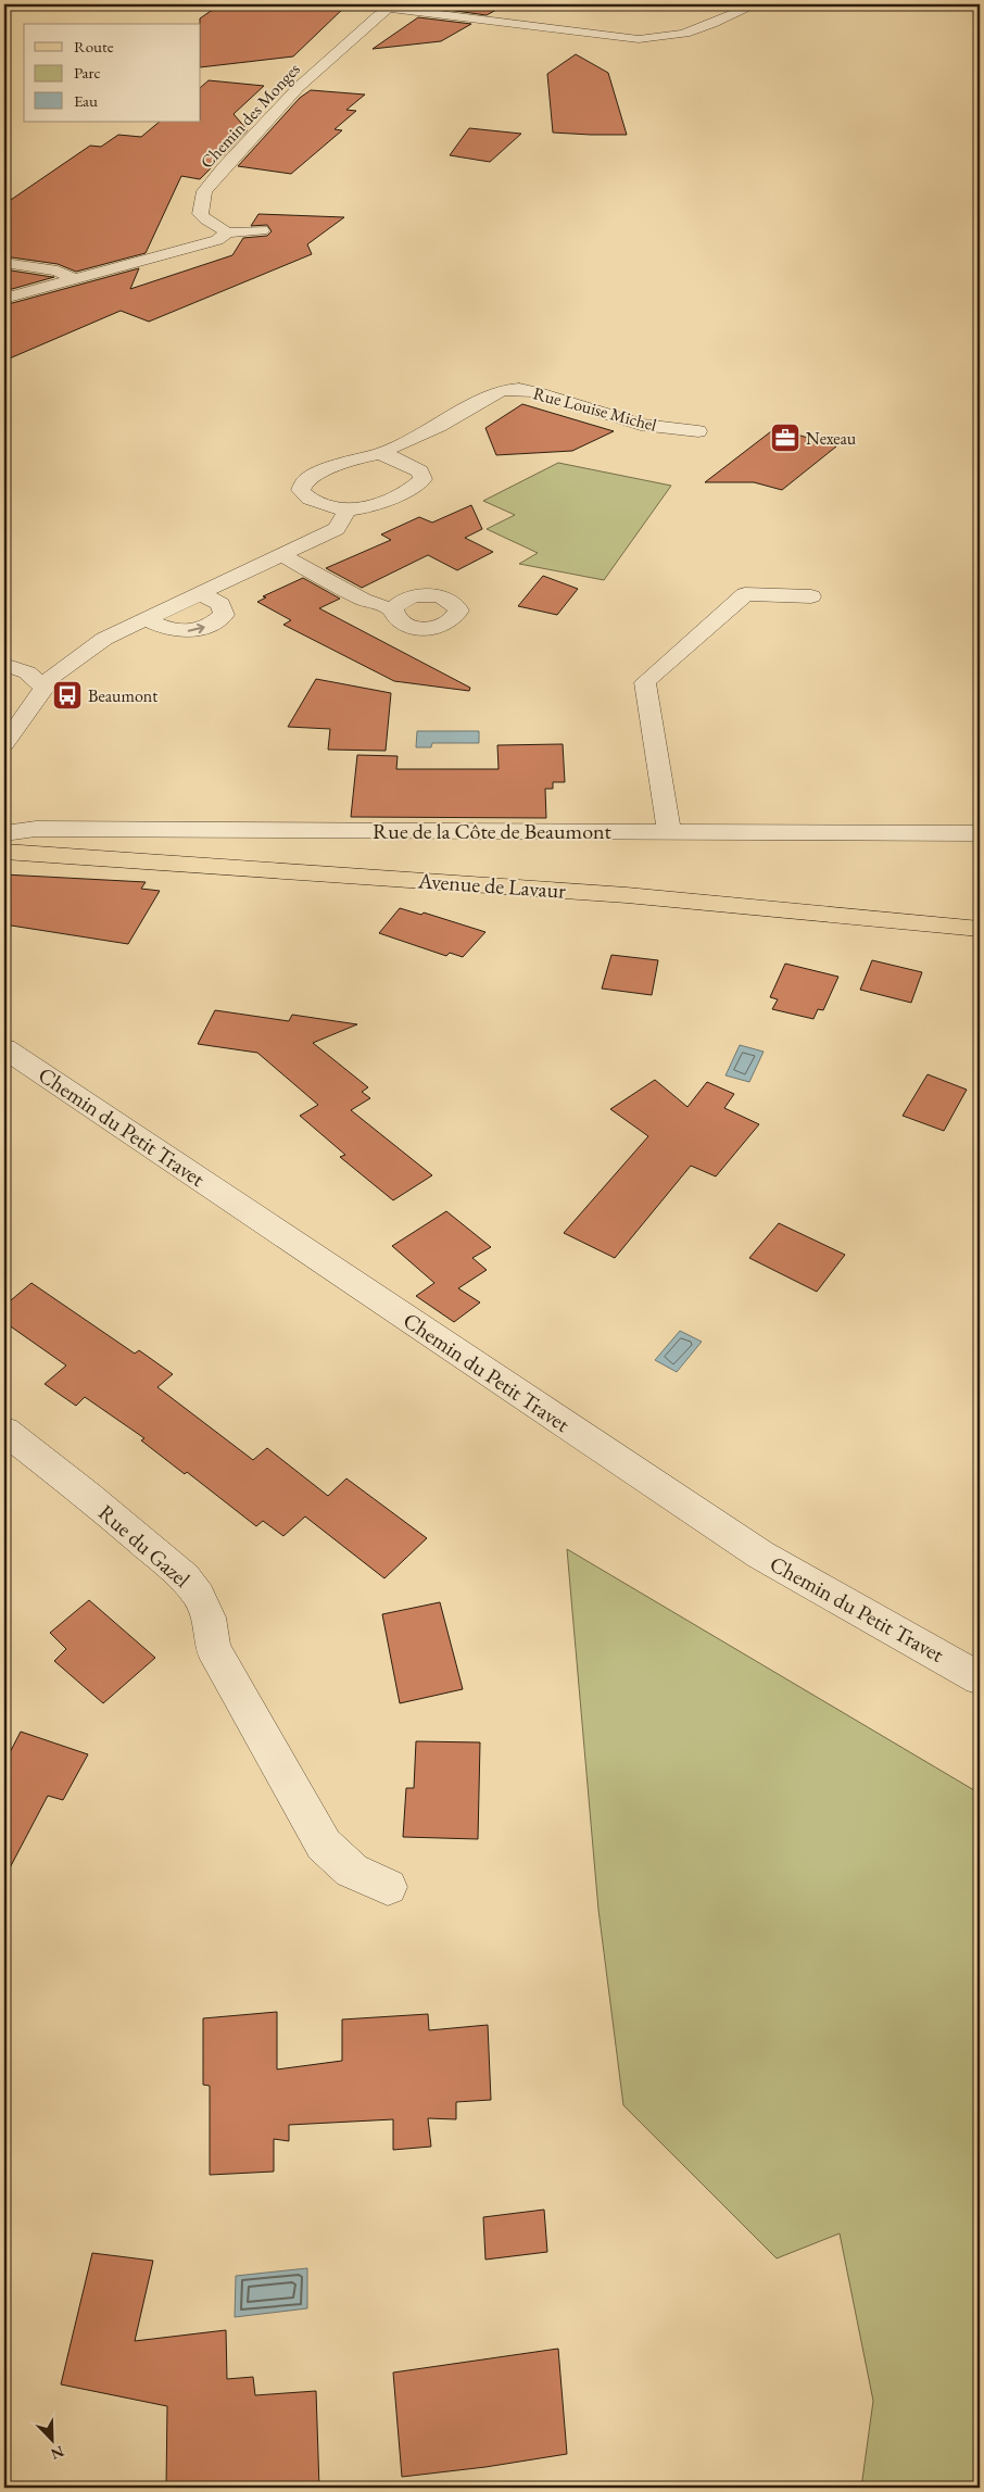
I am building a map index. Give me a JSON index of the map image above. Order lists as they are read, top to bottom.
{
  "streets": {
    "main road": ["Avenue de Lavaur"],
    "street": [
      "Chemin des Monges",
      "Rue Louise Michel",
      "Rue de la Côte de Beaumont",
      "Chemin du Petit Travet",
      "Rue du Gazel"
    ]
  },
  "places": {
    "office": ["Nexeau"],
    "bus stop": ["Beaumont"]
  },
  "legend": ["Route", "Parc", "Eau"],
  "north": "bottom right"
}
